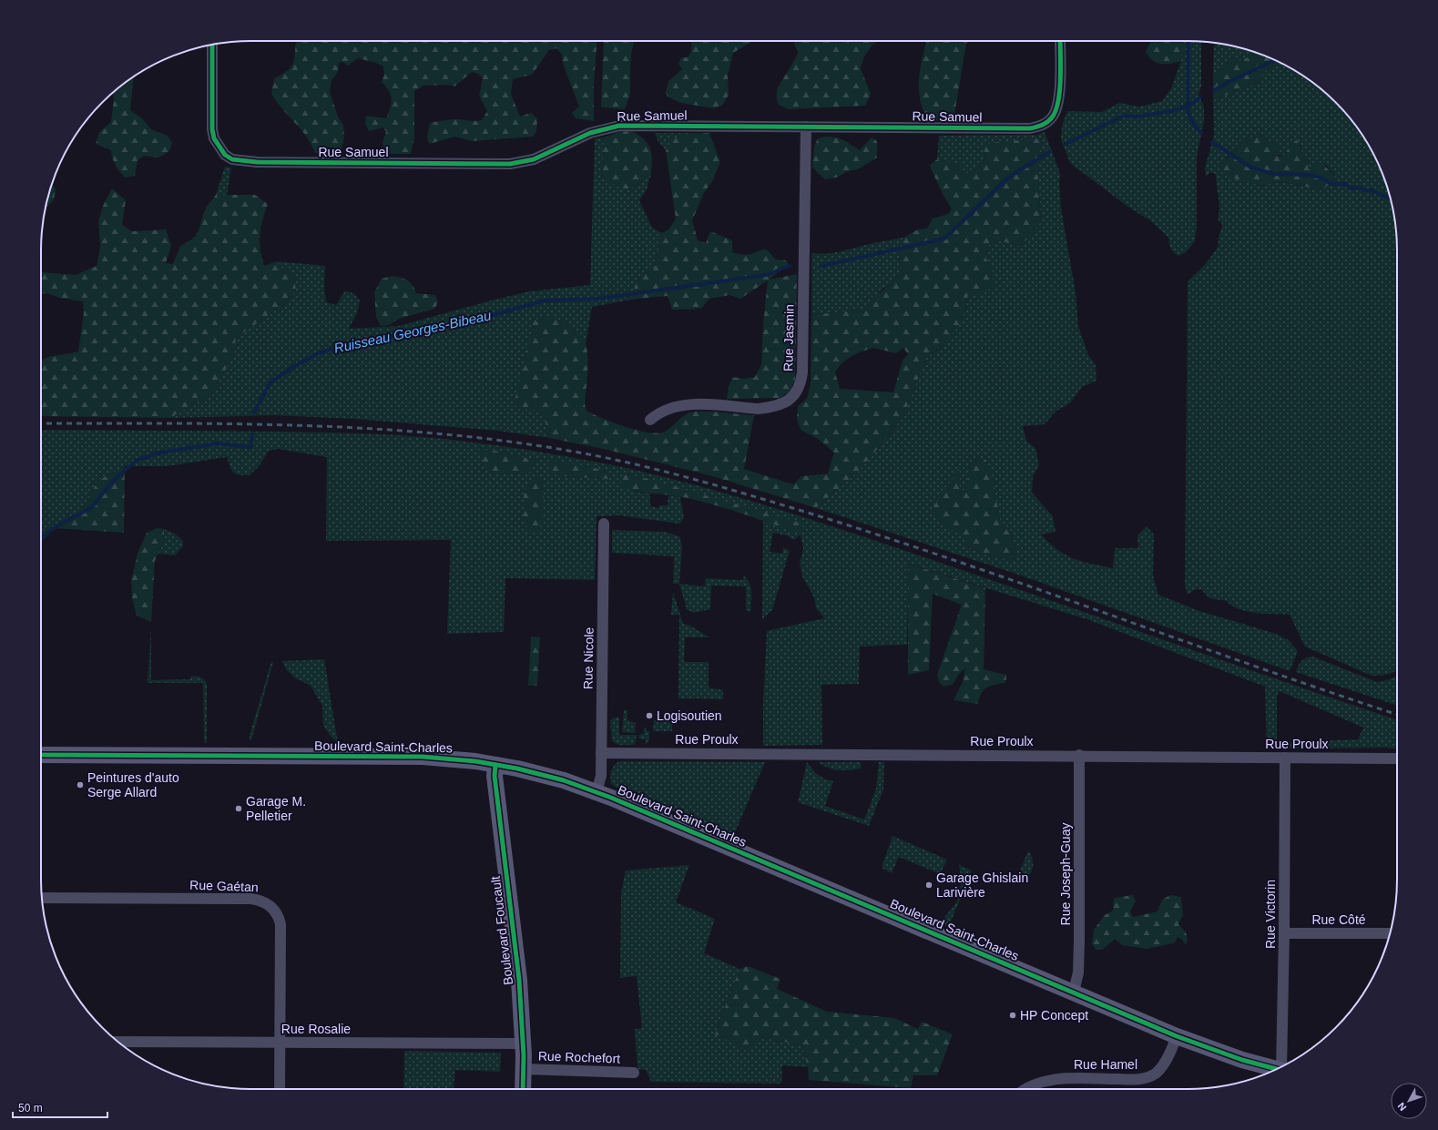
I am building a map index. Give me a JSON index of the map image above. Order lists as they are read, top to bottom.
{
  "streets": {
    "street": [
      "Rue Samuel",
      "Rue Jasmin",
      "Rue Nicole",
      "Rue Proulx",
      "Boulevard Saint-Charles",
      "Rue Joseph-Guay",
      "Rue Gaétan",
      "Rue Victorin",
      "Rue Côté",
      "Boulevard Foucault",
      "Rue Rosalie",
      "Rue Rochefort",
      "Rue Hamel"
    ]
  },
  "crossings": [
    ["Rue Samuel", "Rue Jasmin"],
    ["Rue Nicole", "Rue Proulx"],
    ["Rue Nicole", "Boulevard Saint-Charles"],
    ["Rue Proulx", "Rue Joseph-Guay"],
    ["Rue Proulx", "Rue Victorin"],
    ["Boulevard Saint-Charles", "Rue Joseph-Guay"],
    ["Boulevard Saint-Charles", "Boulevard Foucault"],
    ["Boulevard Saint-Charles", "Rue Hamel"],
    ["Rue Gaétan", "Rue Rosalie"],
    ["Rue Victorin", "Rue Côté"],
    ["Boulevard Foucault", "Rue Rosalie"],
    ["Boulevard Foucault", "Rue Rochefort"]
  ],
  "water": ["Ruisseau Georges-Bibeau"],
  "places": [
    "Logisoutien",
    "Peintures d'auto Serge Allard",
    "Garage M. Pelletier",
    "Garage Ghislain Larivière",
    "HP Concept"
  ],
  "scale_bar": "50 m",
  "north": "bottom left"
}
